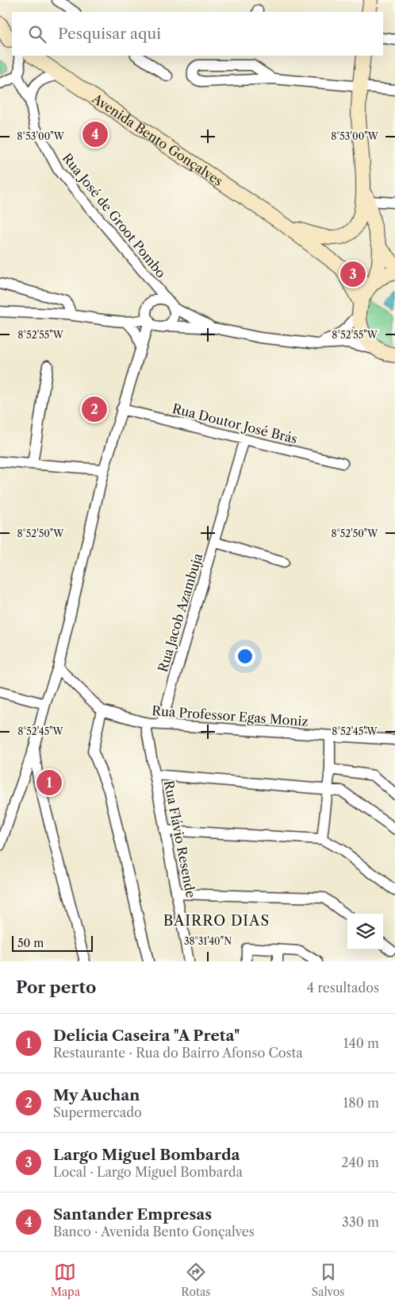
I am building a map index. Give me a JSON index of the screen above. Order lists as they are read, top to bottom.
{
  "streets": {
    "main road": ["Avenida Bento Gonçalves"],
    "street": [
      "Rua José de Groot Pombo",
      "Rua Doutor José Brás",
      "Rua Jacob Azambuja",
      "Rua Professor Egas Moniz",
      "Rua Flávio Resende"
    ]
  },
  "crossings": [
    ["Rua Doutor José Brás", "Rua Jacob Azambuja"],
    ["Rua Jacob Azambuja", "Rua Professor Egas Moniz"],
    ["Rua Professor Egas Moniz", "Rua Flávio Resende"]
  ],
  "districts": ["BAIRRO DIAS"],
  "scale_bar": "50 m",
  "page": {
    "search": "Pesquisar aqui",
    "pins": [
      "4",
      "3",
      "2",
      "1"
    ],
    "scale": "50 m",
    "heading": ["Por perto", "4 resultados"],
    "list": [
      {
        "mark": "1",
        "name": "Delícia Caseira \"A Preta\"",
        "note": "Restaurante · Rua do Bairro Afonso Costa",
        "value": "140 m"
      },
      {
        "mark": "2",
        "name": "My Auchan",
        "note": "Supermercado",
        "value": "180 m"
      },
      {
        "mark": "3",
        "name": "Largo Miguel Bombarda",
        "note": "Local · Largo Miguel Bombarda",
        "value": "240 m"
      },
      {
        "mark": "4",
        "name": "Santander Empresas",
        "note": "Banco · Avenida Bento Gonçalves",
        "value": "330 m"
      }
    ],
    "nav": ["Mapa", "Rotas", "Salvos"]
  },
  "coordinates": [
    "8°53'00\"W",
    "8°52'55\"W",
    "8°52'50\"W",
    "8°52'45\"W",
    "38°31'40\"N"
  ]
}
